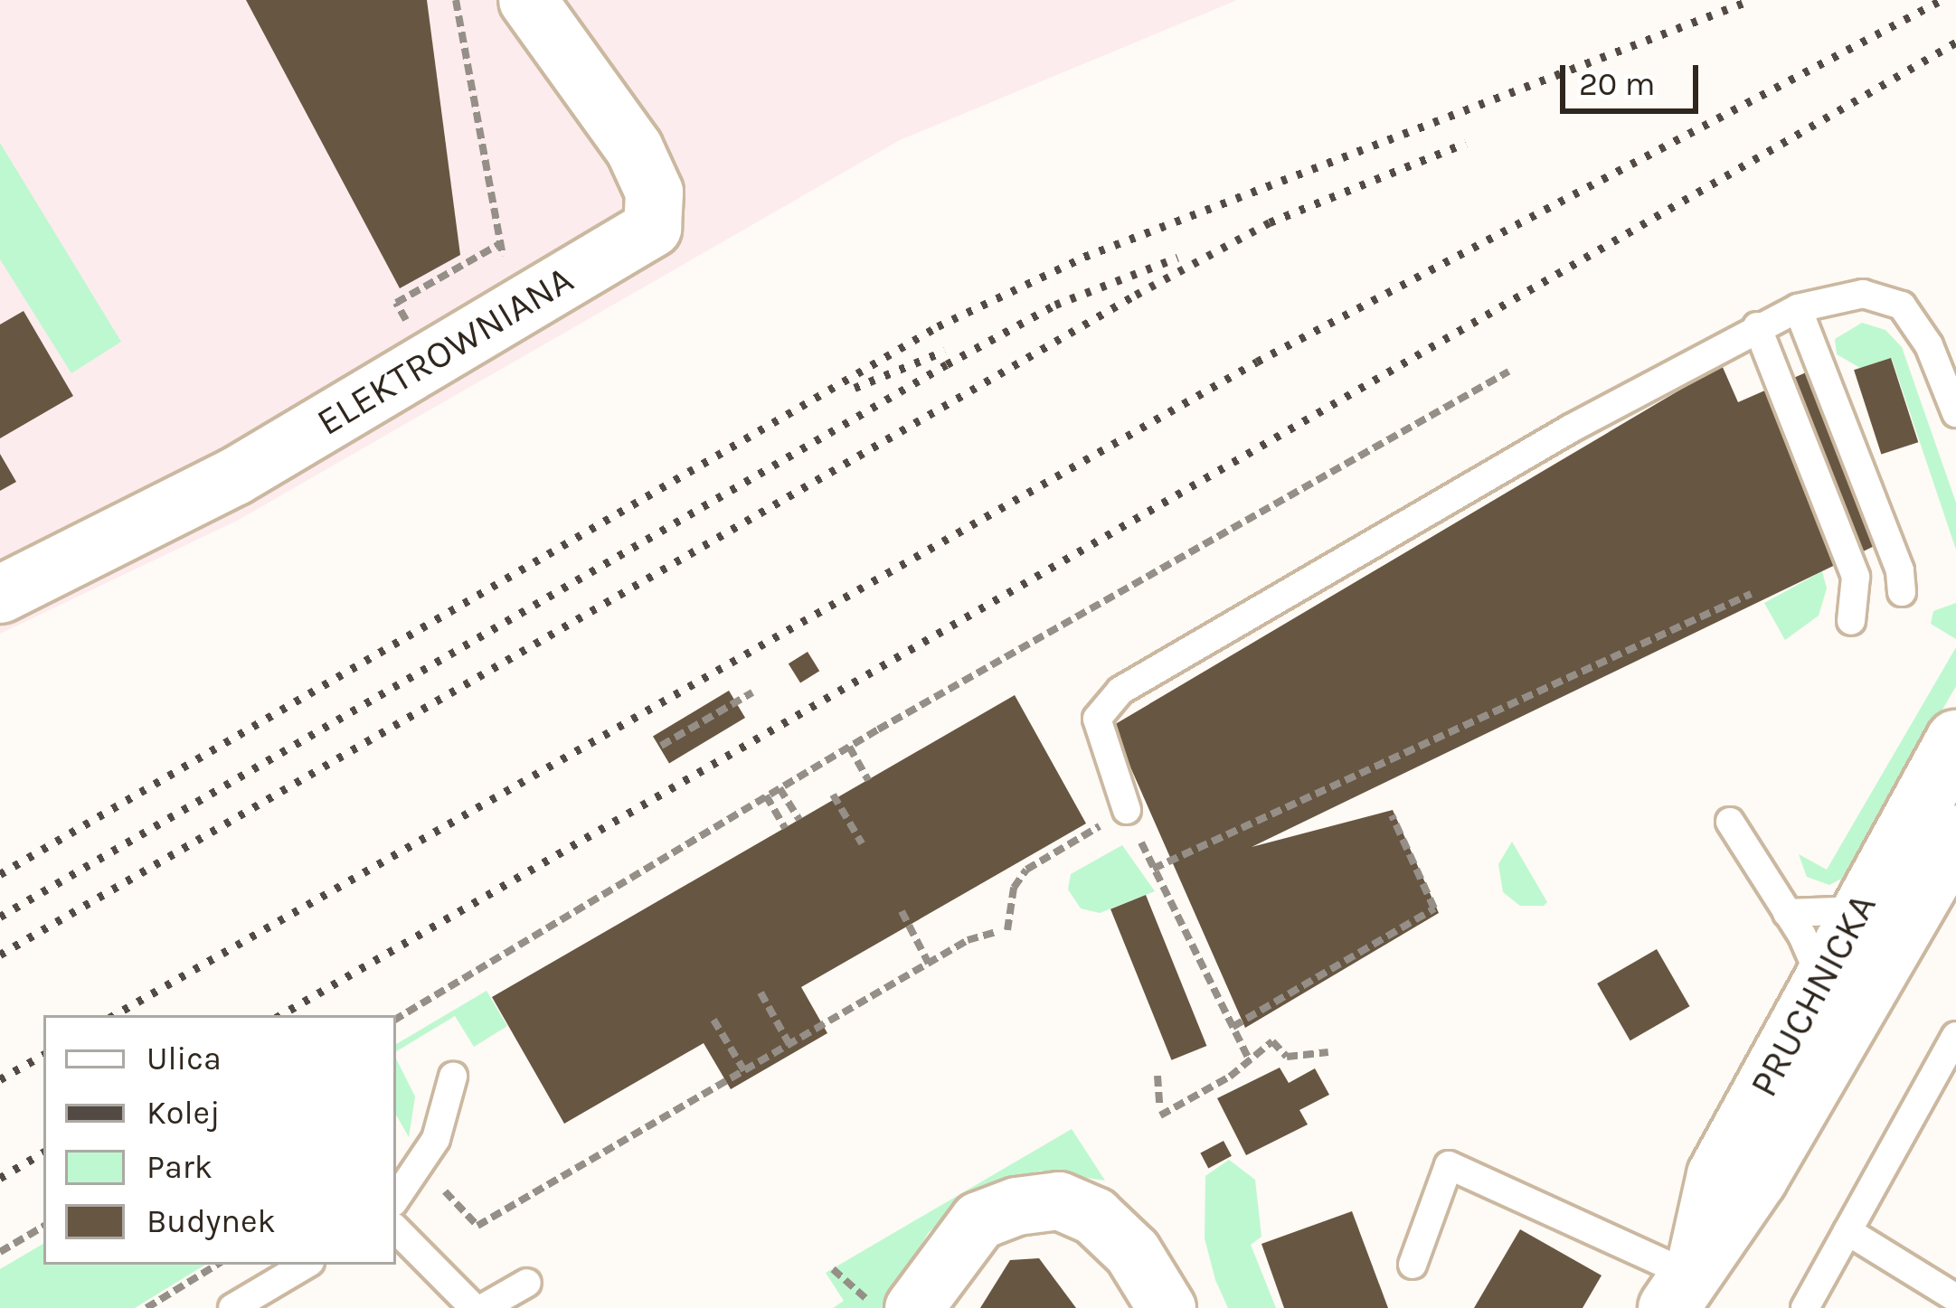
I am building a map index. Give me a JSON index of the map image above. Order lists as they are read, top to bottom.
{
  "streets": {
    "main road": ["PRUCHNICKA"],
    "street": ["ELEKTROWNIANA"]
  },
  "legend": [
    "Ulica",
    "Kolej",
    "Park",
    "Budynek"
  ],
  "scale_bar": "20 m"
}
